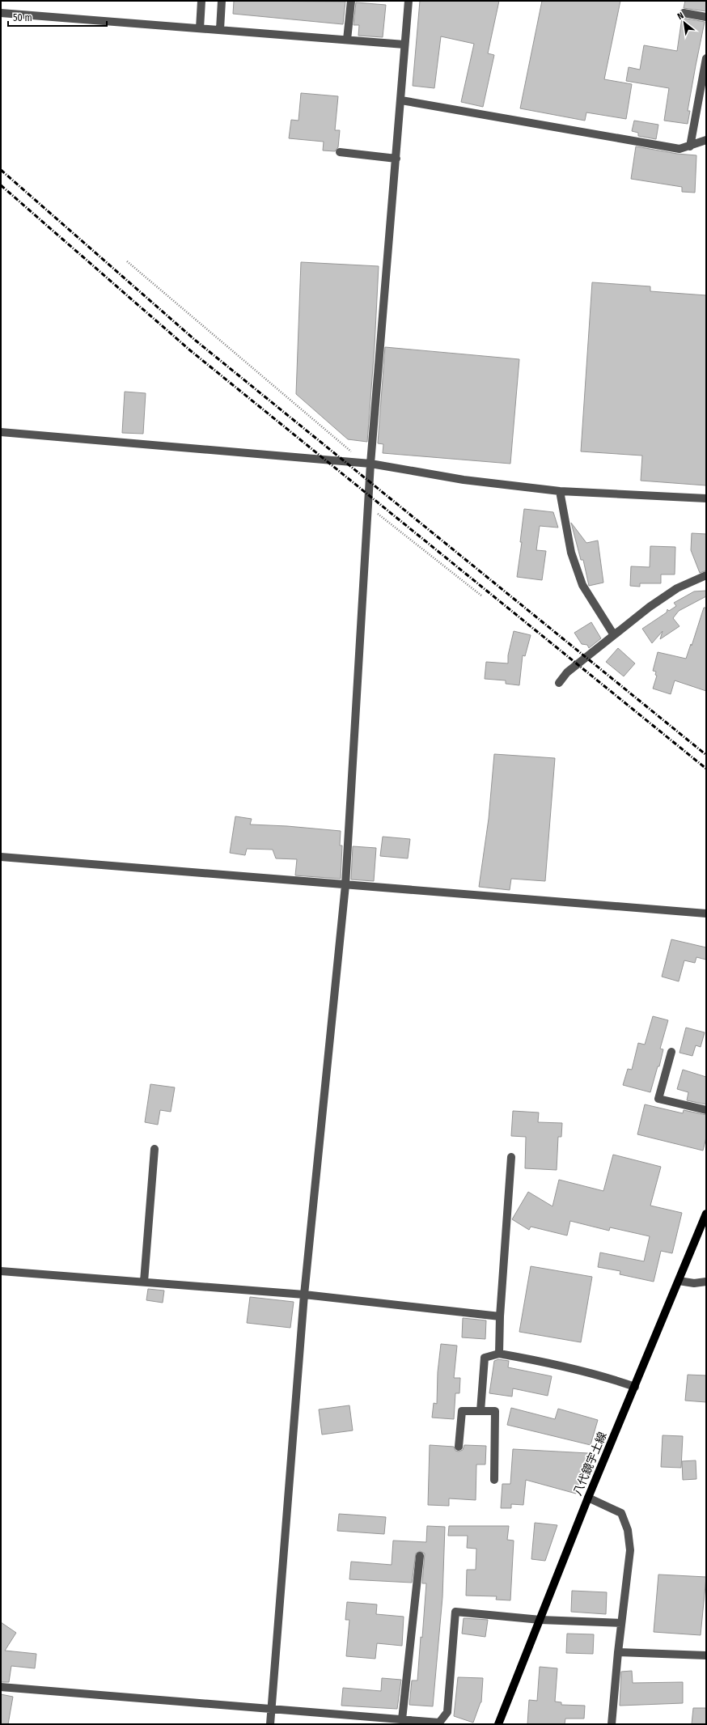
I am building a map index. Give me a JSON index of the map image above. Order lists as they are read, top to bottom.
{
  "streets": {
    "main road": ["八代鏡宇土線"]
  },
  "scale_bar": "50 m",
  "north": "top left"
}
